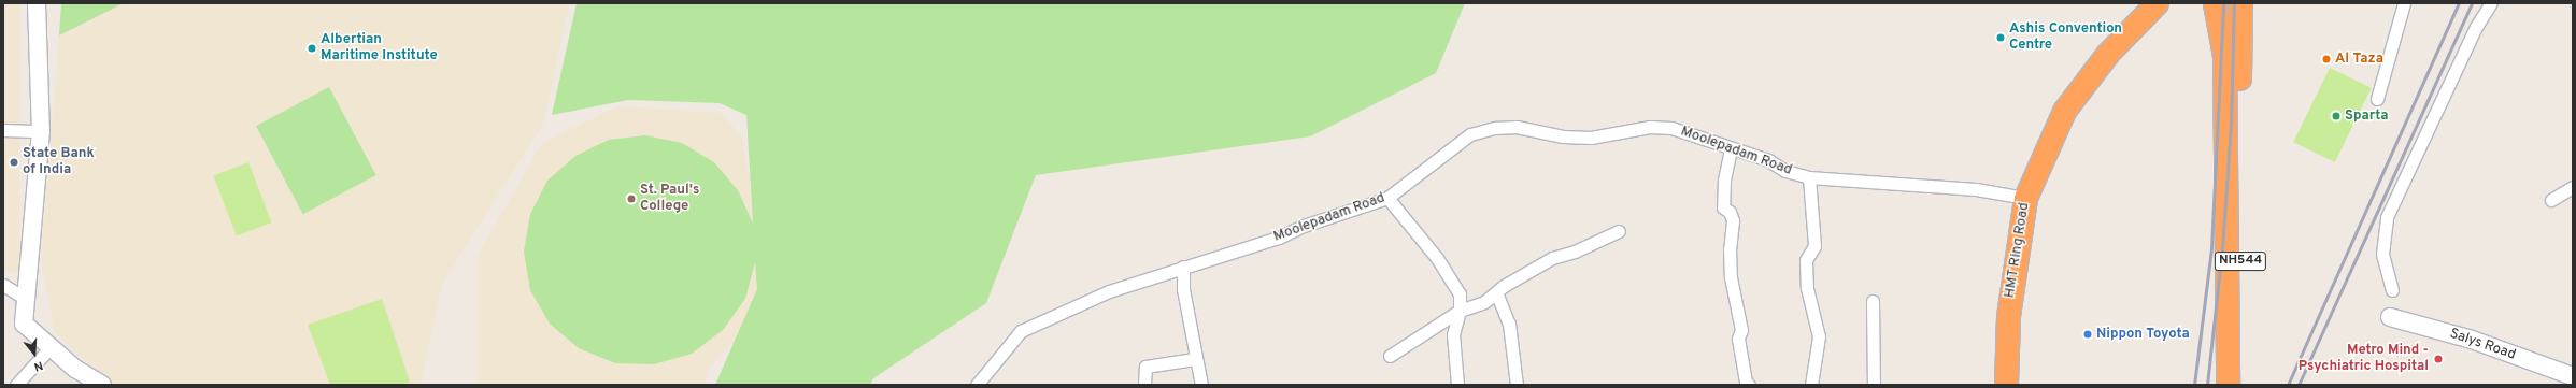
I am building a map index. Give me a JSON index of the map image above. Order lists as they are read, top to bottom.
{
  "streets": {
    "highway": ["HMT Ring Road", "NH544"],
    "street": ["Moolepadam Road", "Salys Road"]
  },
  "crossings": [
    ["Moolepadam Road", "HMT Ring Road"]
  ],
  "places": [
    "Ashis Convention Centre",
    "Albertian Maritime Institute",
    "Al Taza",
    "Sparta",
    "State Bank of India",
    "St. Paul's College",
    "Nippon Toyota",
    "Metro Mind - Psychiatric Hospital"
  ],
  "north": "bottom"
}
